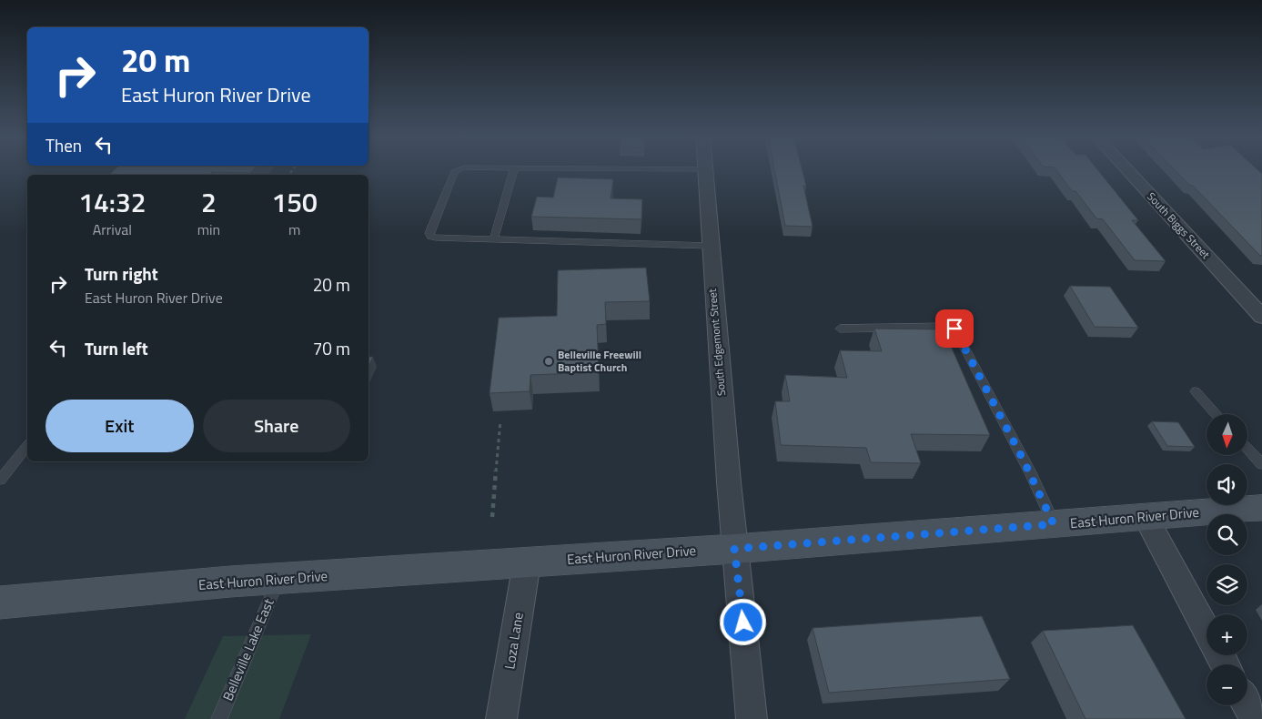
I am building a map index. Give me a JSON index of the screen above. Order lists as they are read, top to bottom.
{
  "streets": {
    "main road": ["East Huron River Drive"],
    "street": ["South Biggs Street", "South Edgemont Street", "Loza Lane"],
    "lane": ["Belleville Lake East"]
  },
  "crossings": [
    ["South Edgemont Street", "East Huron River Drive"],
    ["East Huron River Drive", "Loza Lane"],
    ["East Huron River Drive", "Belleville Lake East"]
  ],
  "places": ["Belleville Freewill Baptist Church"],
  "north": "bottom",
  "page": {
    "turn": ["20 m", "East Huron River Drive"],
    "then": "Then",
    "eta": [
      "14:32",
      "Arrival",
      "2",
      "min",
      "150",
      "m"
    ],
    "list": [
      {
        "name": "Turn right",
        "note": "East Huron River Drive",
        "value": "20 m"
      },
      {
        "name": "Turn left",
        "value": "70 m"
      }
    ],
    "buttons": ["Exit", "Share"],
    "map_buttons": ["+", "−"]
  }
}
